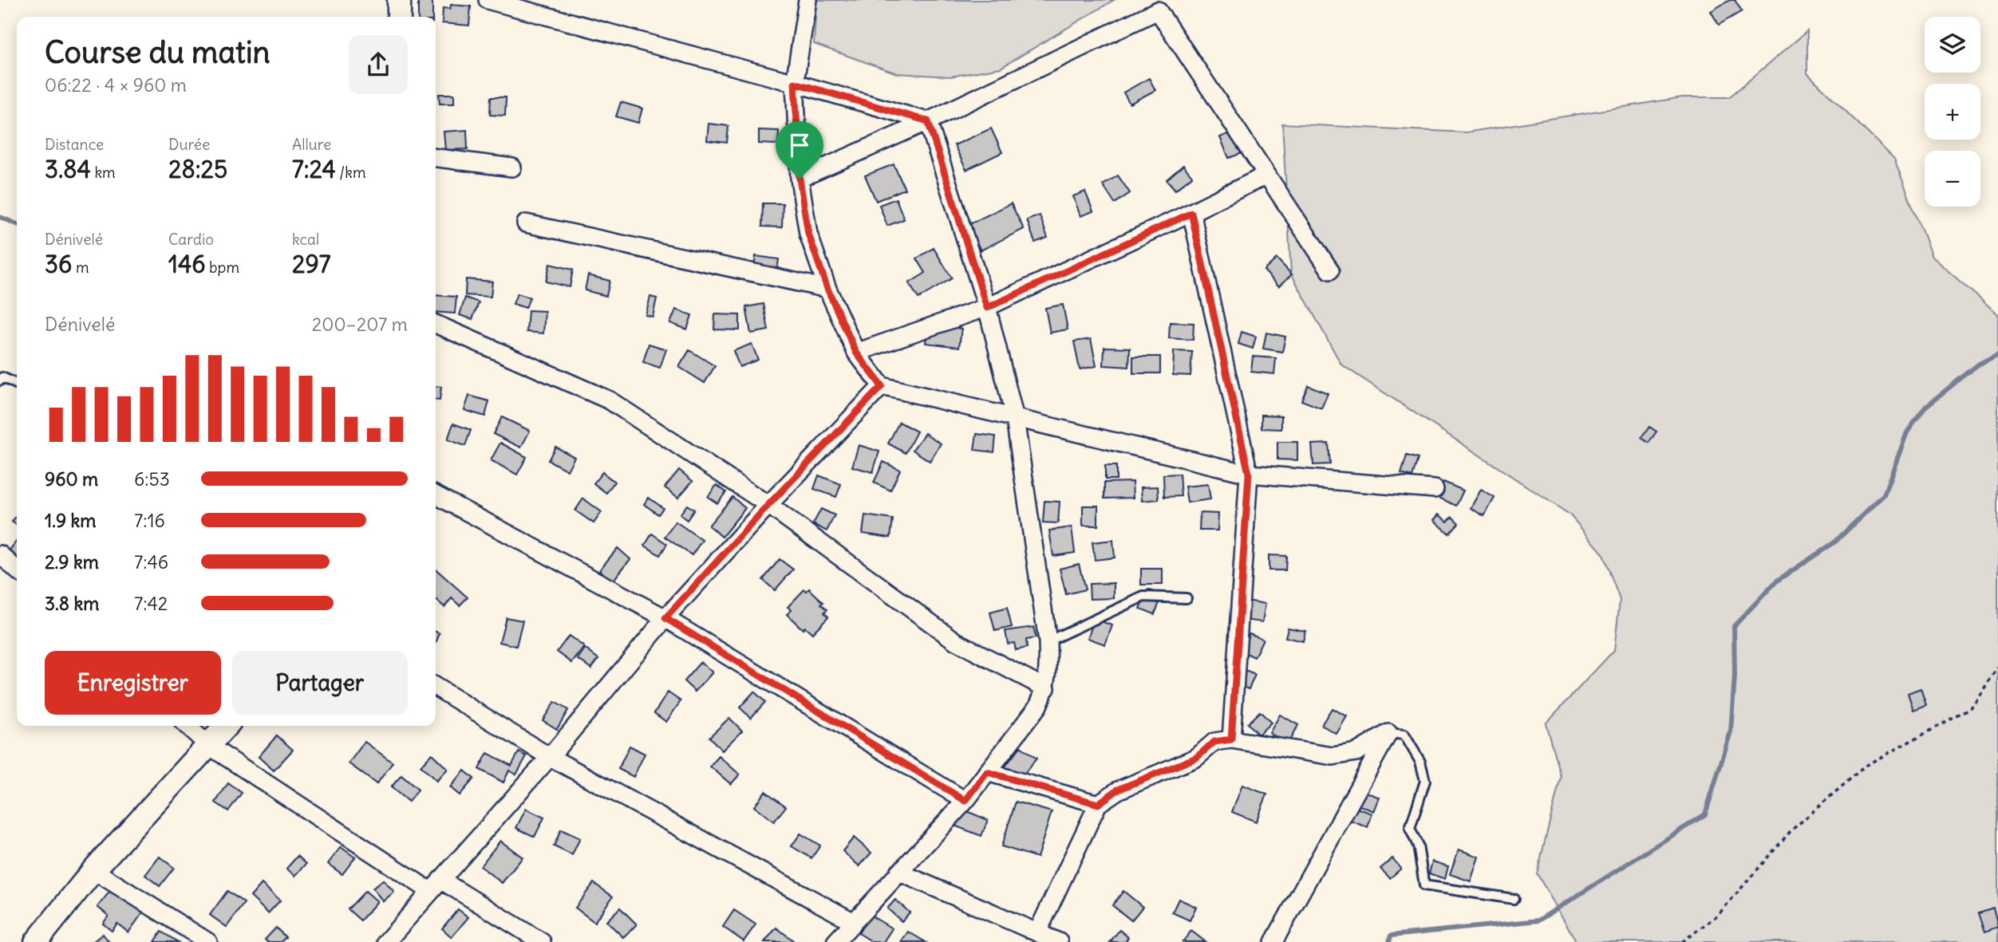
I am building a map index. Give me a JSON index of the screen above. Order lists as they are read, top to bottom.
{
  "page": {
    "map_buttons": ["+", "−"],
    "heading": ["Course du matin", "06:22 · 4 × 960 m"],
    "stats": [
      ["Distance", "3.84 km"],
      ["Durée", "28:25"],
      ["Allure", "7:24 /km"],
      ["Dénivelé", "36 m"],
      ["Cardio", "146 bpm"],
      ["kcal", "297"]
    ],
    "chart": ["Dénivelé", "200–207 m"],
    "list": [
      {
        "name": "960 m",
        "note": "6:53"
      },
      {
        "name": "1.9 km",
        "note": "7:16"
      },
      {
        "name": "2.9 km",
        "note": "7:46"
      },
      {
        "name": "3.8 km",
        "note": "7:42"
      }
    ],
    "buttons": ["Enregistrer", "Partager"]
  }
}
